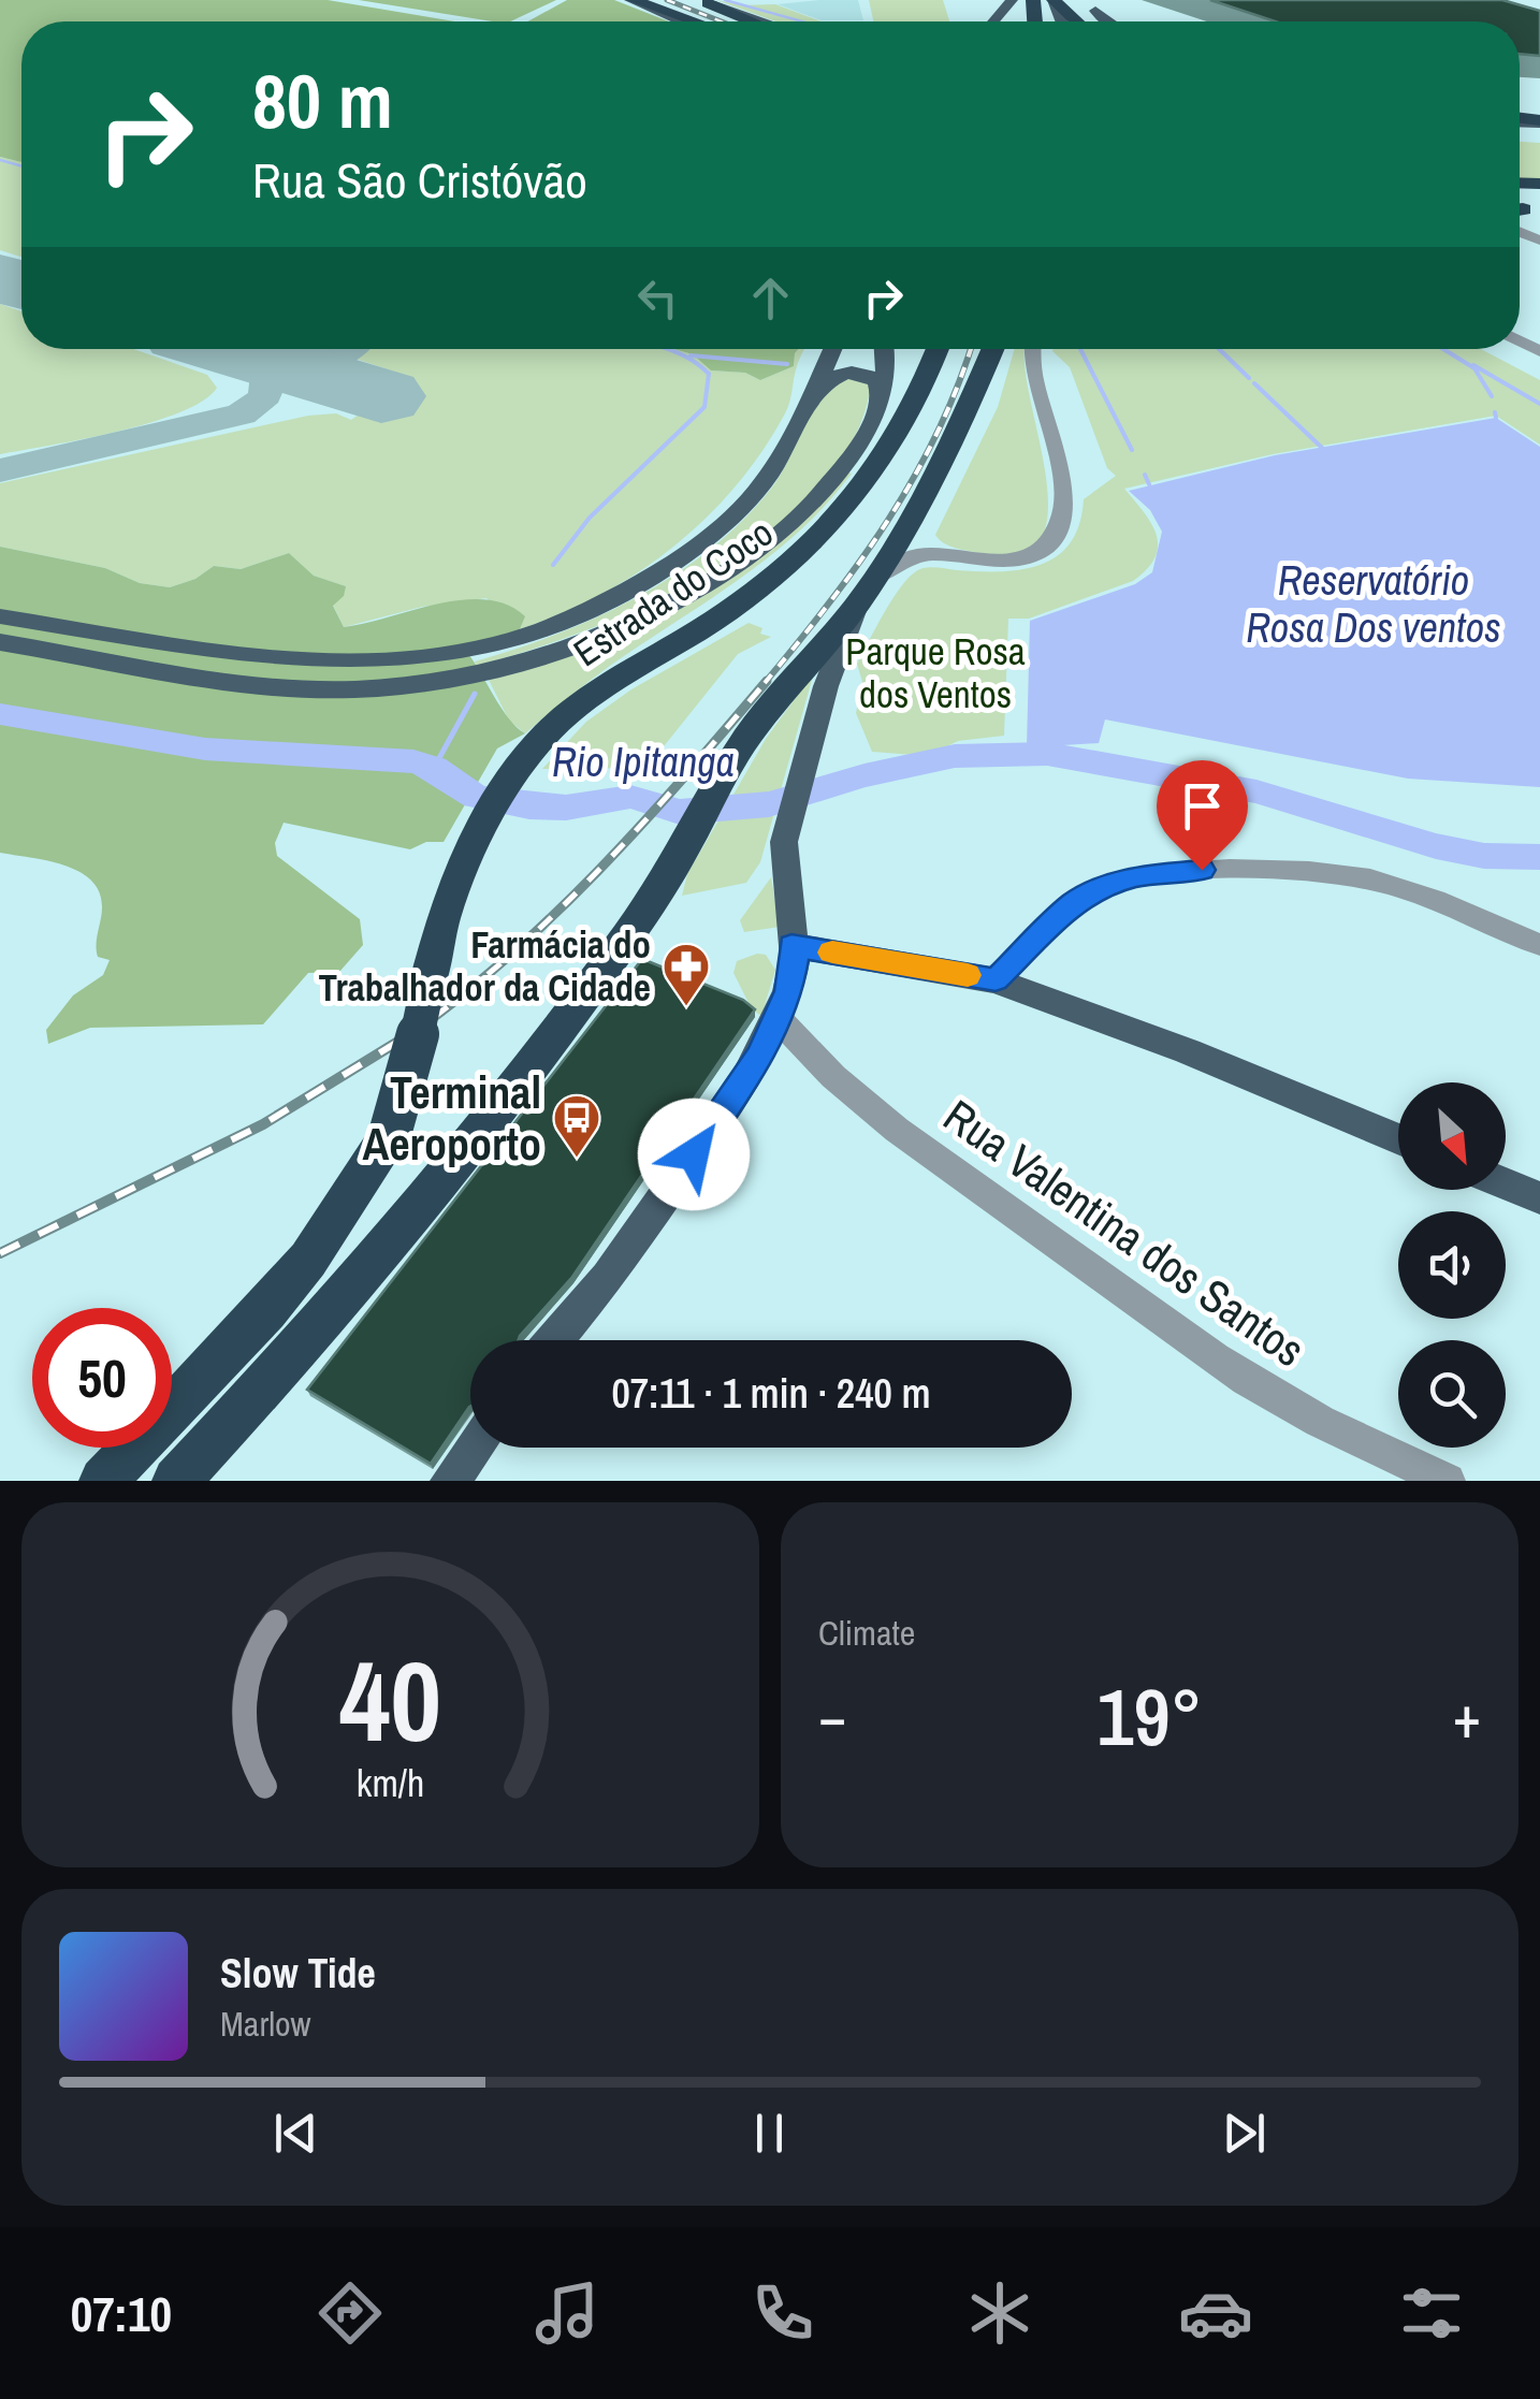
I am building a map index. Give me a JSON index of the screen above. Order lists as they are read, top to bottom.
{
  "streets": {
    "highway": ["Estrada do Coco"],
    "street": ["Rua Valentina dos Santos"]
  },
  "water": ["Reservatório Rosa Dos ventos", "Rio Ipitanga"],
  "parks": ["Parque Rosa dos Ventos"],
  "places": {
    "pharmacy": ["Farmácia do Trabalhador da Cidade"],
    "bus stop": ["Terminal Aeroporto"]
  },
  "north": "bottom right",
  "page": {
    "turn": ["80 m", "Rua São Cristóvão"],
    "limit": "50",
    "trip": "07:11 · 1 min · 240 m",
    "tile": "Climate",
    "heat": ["−", "19°", "+"],
    "song": ["Slow Tide", "Marlow"],
    "tabs": "07:10",
    "gauge": ["40", "km/h"]
  }
}
